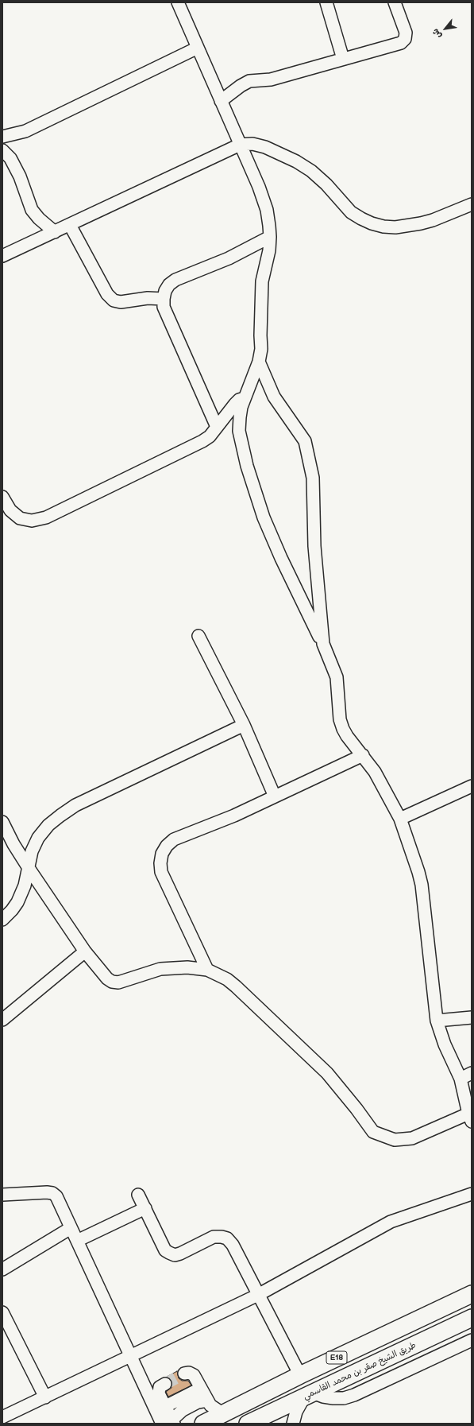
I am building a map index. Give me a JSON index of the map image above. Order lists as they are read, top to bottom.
{
  "streets": {
    "highway": ["E18", "طريق الشيخ صقر بن محمد القاسمي"]
  },
  "north": "bottom left"
}
